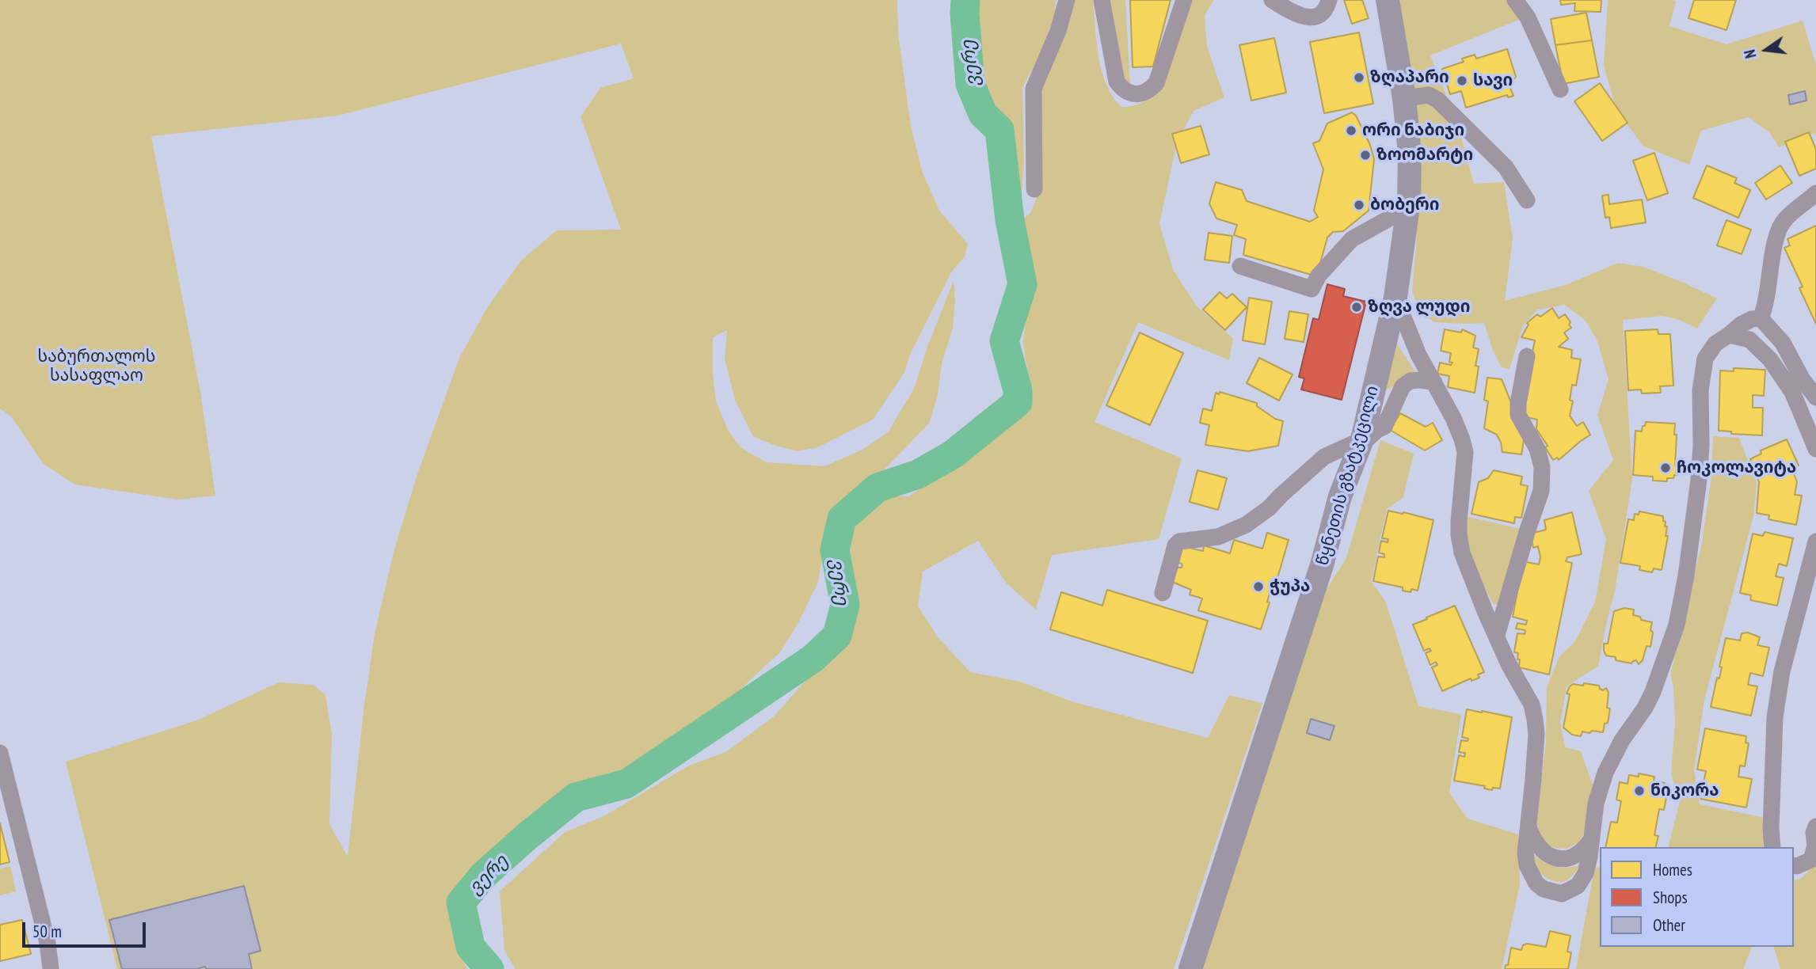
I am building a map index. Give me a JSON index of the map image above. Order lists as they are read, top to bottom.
{
  "streets": {
    "main road": ["წყნეთის გზატკეცილი"]
  },
  "water": ["ვერე"],
  "parks": ["საბურთალოს სასაფლაო"],
  "places": [
    "ზღაპარი",
    "სავი",
    "ორი ნაბიჯი",
    "ზოომარტი",
    "ბობერი",
    "ზღვა ლუდი",
    "ჩოკოლავიტა",
    "ჭუპა",
    "ნიკორა"
  ],
  "legend": ["Homes", "Shops", "Other"],
  "scale_bar": "50 m",
  "north": "left"
}
